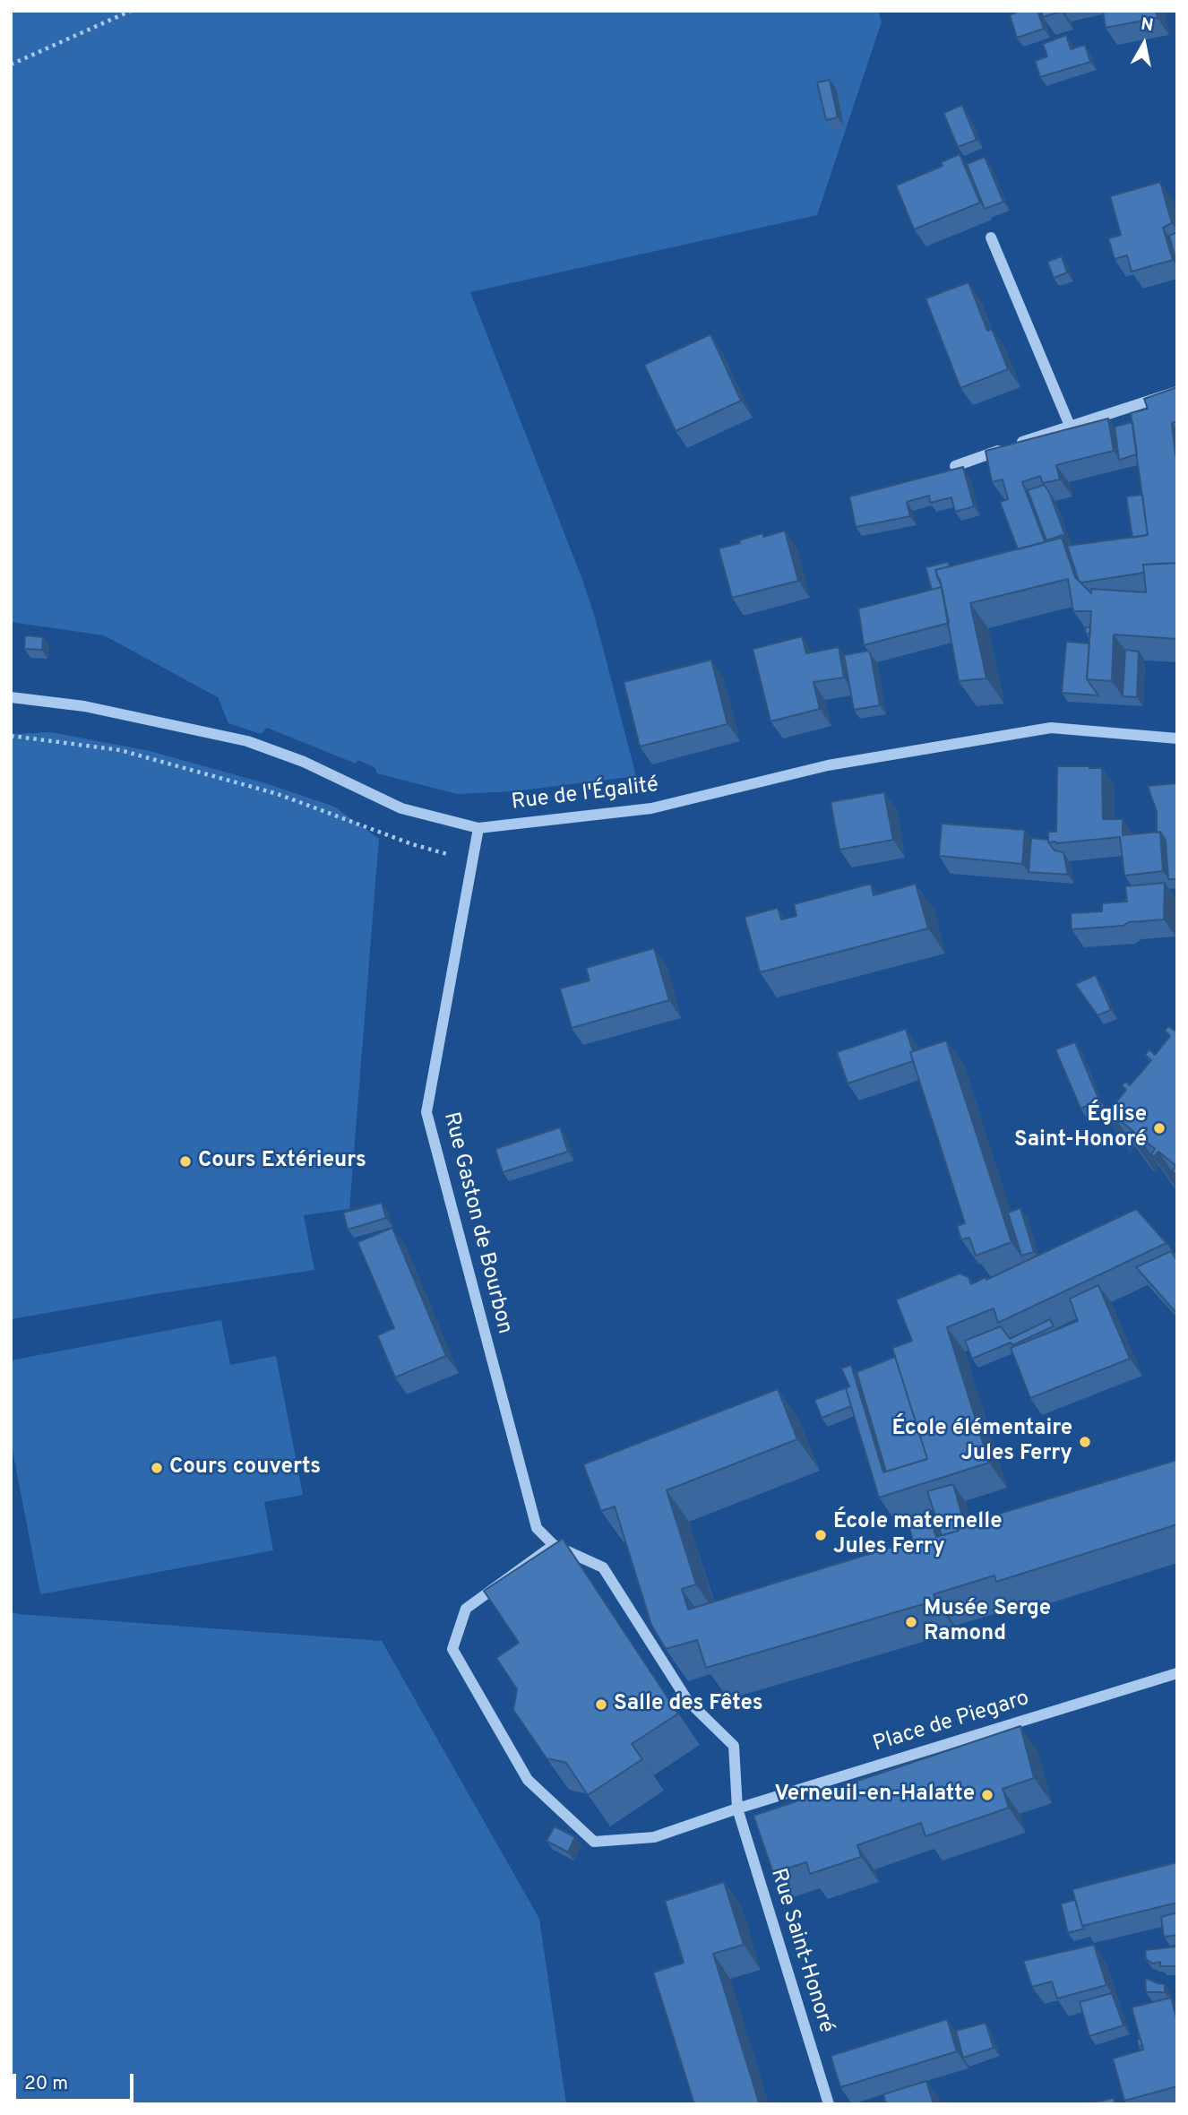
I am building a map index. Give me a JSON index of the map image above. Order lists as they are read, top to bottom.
{
  "streets": {
    "street": [
      "Rue de l'Égalité",
      "Rue Gaston de Bourbon",
      "Place de Piegaro",
      "Rue Saint-Honoré"
    ]
  },
  "crossings": [
    ["Rue de l'Égalité", "Rue Gaston de Bourbon"],
    ["Rue Gaston de Bourbon", "Place de Piegaro"],
    ["Rue Gaston de Bourbon", "Rue Saint-Honoré"],
    ["Place de Piegaro", "Rue Saint-Honoré"]
  ],
  "places": [
    "Église Saint-Honoré",
    "Cours Extérieurs",
    "École élémentaire Jules Ferry",
    "Cours couverts",
    "École maternelle Jules Ferry",
    "Musée Serge Ramond",
    "Salle des Fêtes",
    "Verneuil-en-Halatte"
  ],
  "scale_bar": "20 m",
  "north": "top"
}
